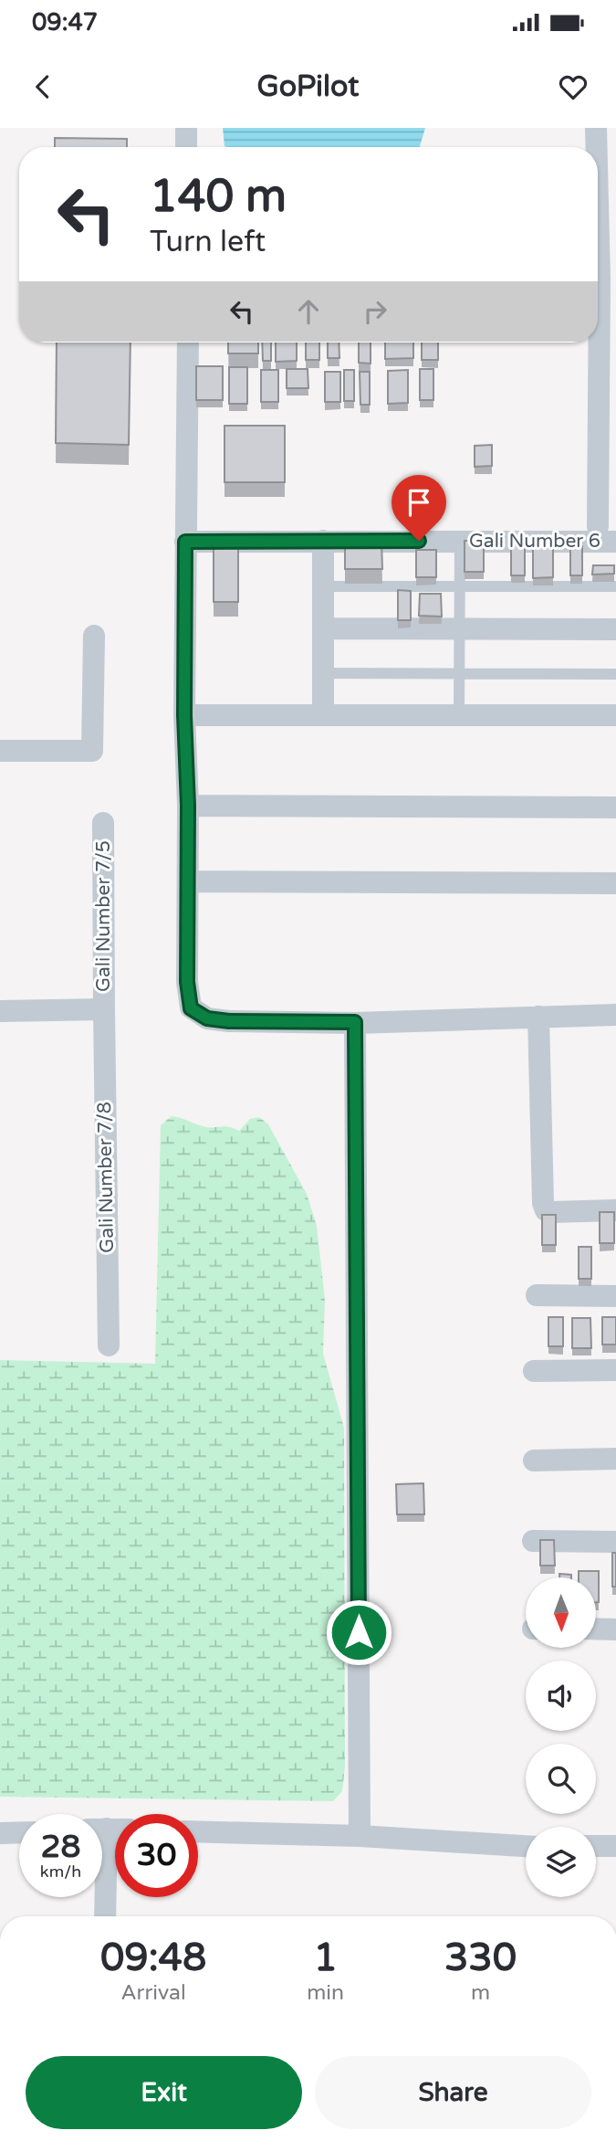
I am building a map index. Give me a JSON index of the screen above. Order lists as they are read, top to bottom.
{
  "streets": {
    "street": ["Gali Number 6", "Gali Number 7/5", "Gali Number 7/8"]
  },
  "crossings": [
    ["Gali Number 7/5", "Gali Number 7/8"]
  ],
  "north": "bottom",
  "page": {
    "status": "09:47",
    "header": "GoPilot",
    "turn": ["140 m", "Turn left"],
    "speed": "28 km/h",
    "limit": "30",
    "eta": [
      "09:48",
      "Arrival",
      "1",
      "min",
      "330",
      "m"
    ],
    "buttons": ["Exit", "Share"]
  }
}
